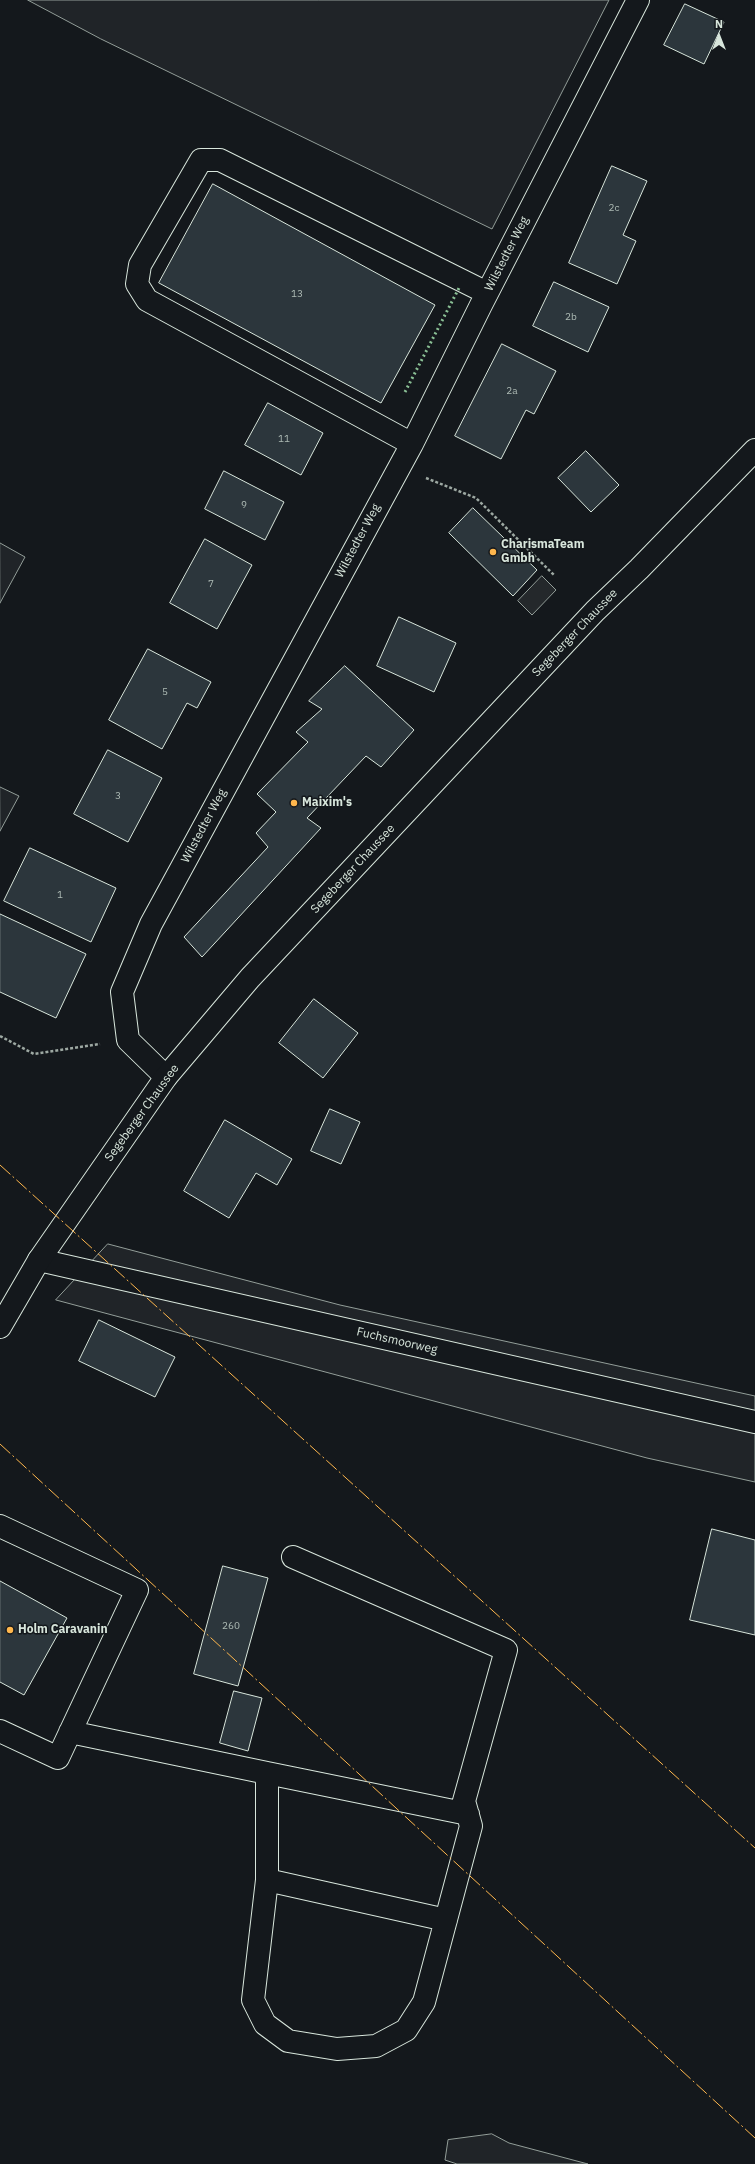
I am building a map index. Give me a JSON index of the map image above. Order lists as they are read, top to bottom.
{
  "streets": {
    "street": ["Wilstedter Weg", "Segeberger Chaussee", "Fuchsmoorweg"]
  },
  "crossings": [
    ["Segeberger Chaussee", "Fuchsmoorweg"]
  ],
  "places": ["CharismaTeam Gmbh", "Maixim's", "Holm Caravanin"],
  "house_numbers": [
    "2c",
    "13",
    "2b",
    "2a",
    "11",
    "9",
    "7",
    "5",
    "3",
    "1",
    "260"
  ],
  "north": "top"
}
